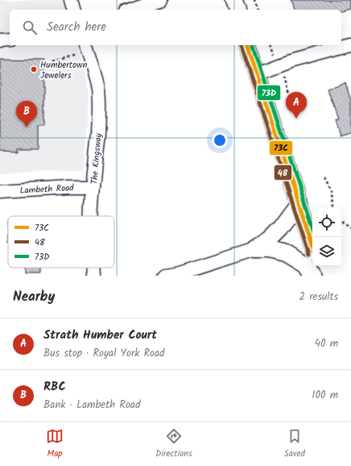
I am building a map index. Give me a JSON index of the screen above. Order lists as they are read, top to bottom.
{
  "streets": {
    "street": ["The Kingsway", "Lambeth Road"]
  },
  "crossings": [
    ["The Kingsway", "Lambeth Road"]
  ],
  "places": ["Humbertown Jewelers"],
  "lines": ["transit line 73C", "transit line 48", "transit line 73D"],
  "legend": ["73C", "48", "73D"],
  "page": {
    "search": "Search here",
    "pins": ["A", "B"],
    "heading": ["Nearby", "2 results"],
    "list": [
      {
        "mark": "A",
        "name": "Strath Humber Court",
        "note": "Bus stop · Royal York Road",
        "value": "40 m"
      },
      {
        "mark": "B",
        "name": "RBC",
        "note": "Bank · Lambeth Road",
        "value": "100 m"
      }
    ],
    "nav": ["Map", "Directions", "Saved"]
  }
}
